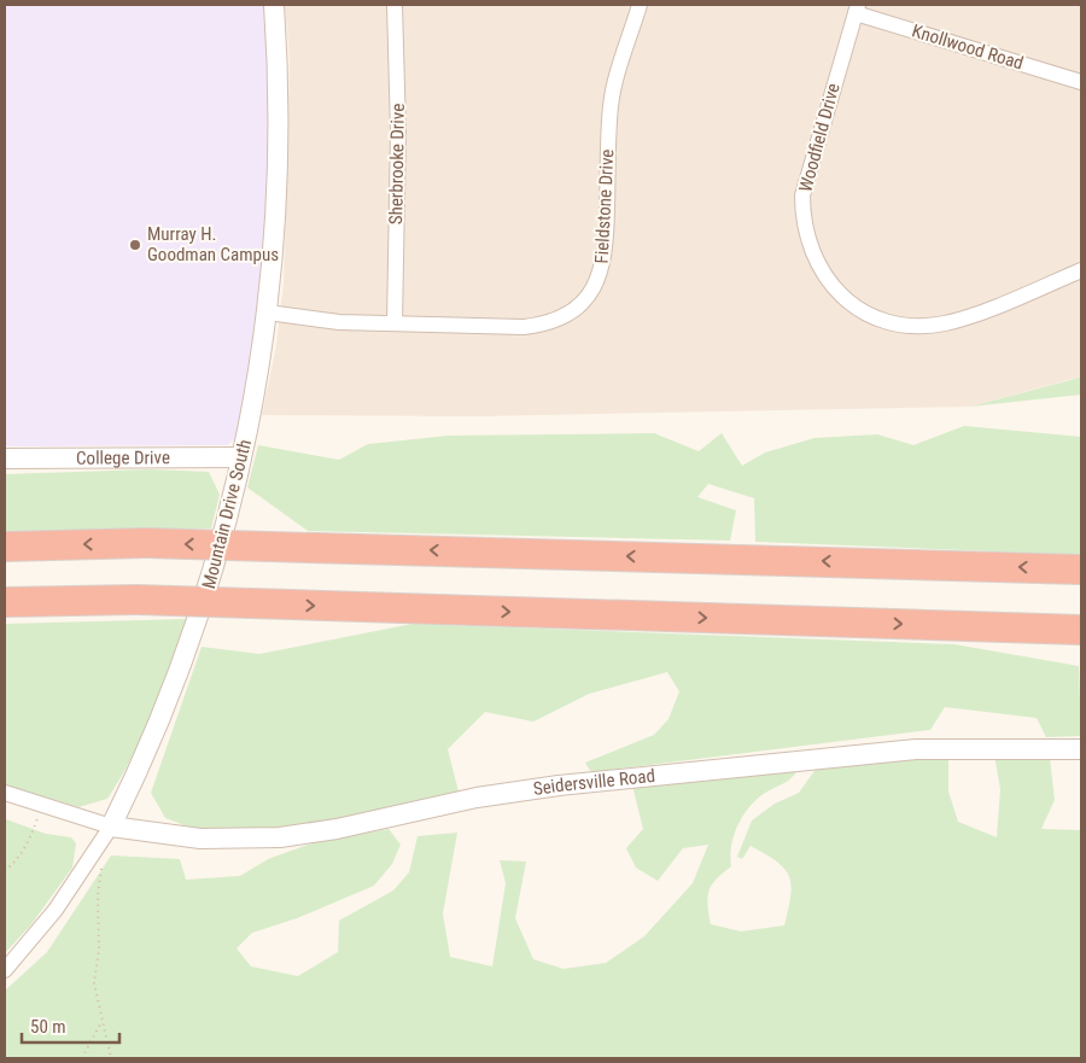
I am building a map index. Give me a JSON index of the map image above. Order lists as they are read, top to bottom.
{
  "streets": {
    "street": [
      "Knollwood Road",
      "Woodfield Drive",
      "Sherbrooke Drive",
      "Fieldstone Drive",
      "College Drive",
      "Mountain Drive South",
      "Seidersville Road"
    ]
  },
  "crossings": [
    ["Knollwood Road", "Woodfield Drive"],
    ["Sherbrooke Drive", "Fieldstone Drive"],
    ["Fieldstone Drive", "Mountain Drive South"],
    ["College Drive", "Mountain Drive South"],
    ["Mountain Drive South", "Seidersville Road"]
  ],
  "places": ["Murray H. Goodman Campus"],
  "scale_bar": "50 m"
}
